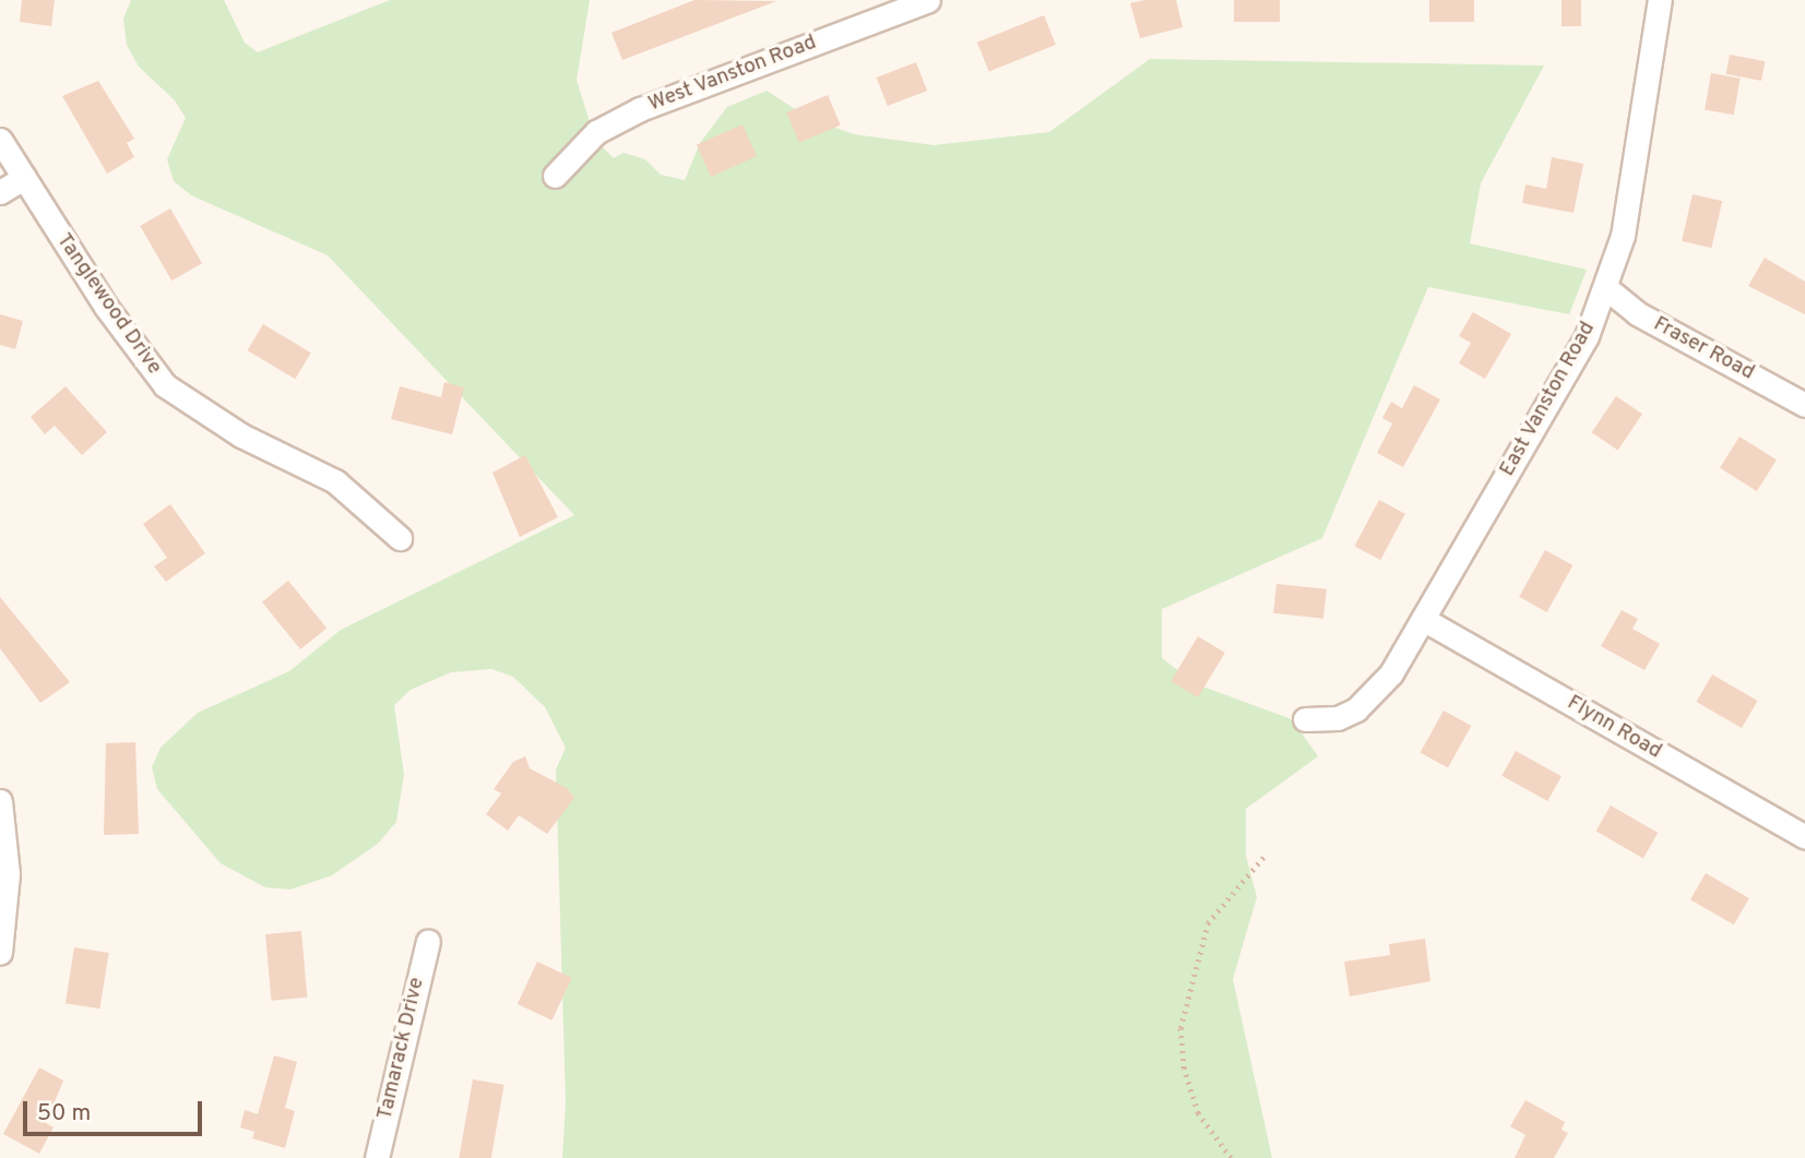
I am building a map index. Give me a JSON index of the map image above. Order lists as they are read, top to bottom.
{
  "streets": {
    "street": [
      "West Vanston Road",
      "Tanglewood Drive",
      "Fraser Road",
      "East Vanston Road",
      "Flynn Road",
      "Tamarack Drive"
    ]
  },
  "crossings": [
    ["Fraser Road", "East Vanston Road"],
    ["East Vanston Road", "Flynn Road"]
  ],
  "scale_bar": "50 m"
}
